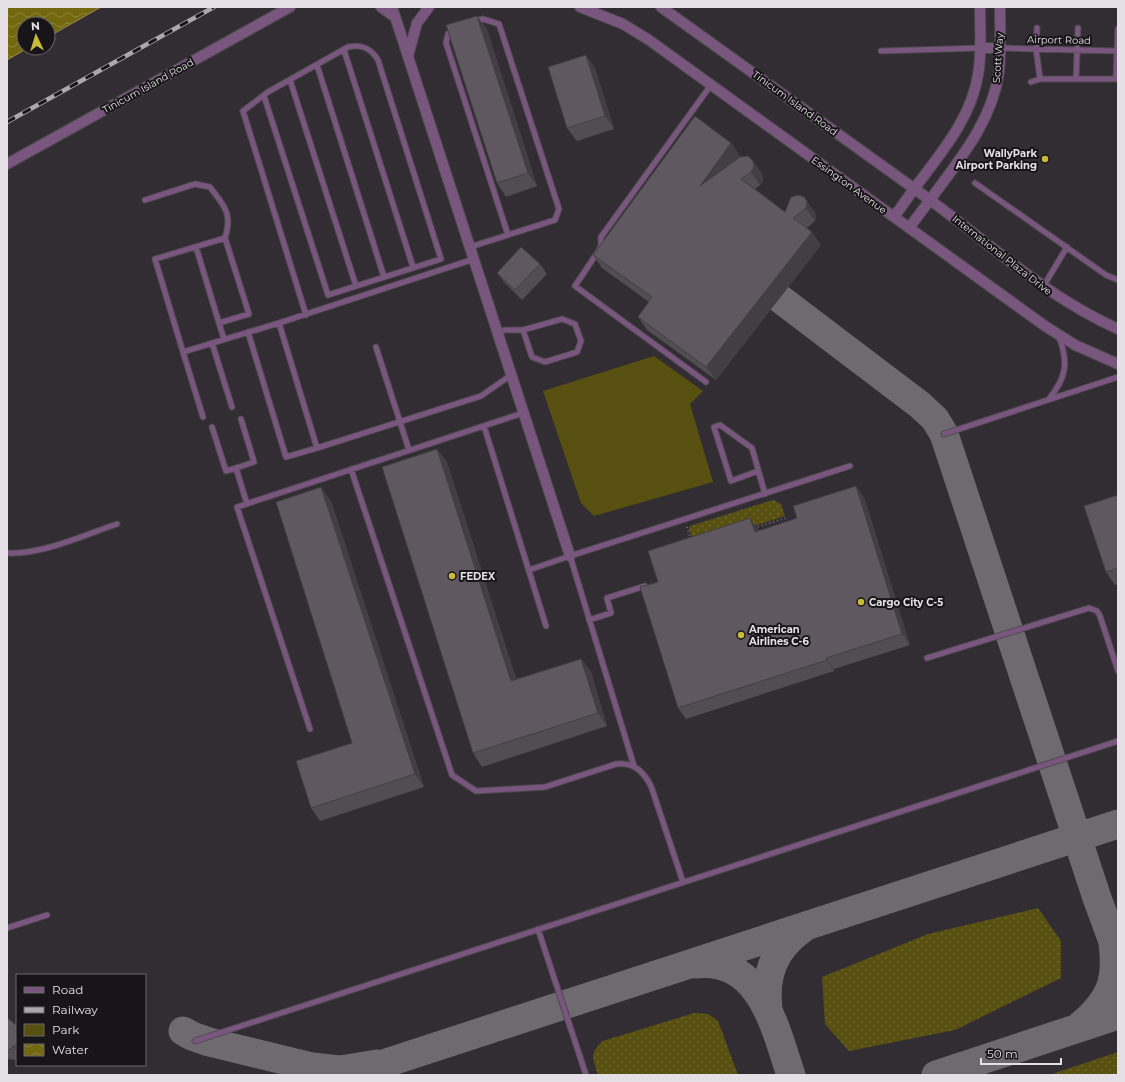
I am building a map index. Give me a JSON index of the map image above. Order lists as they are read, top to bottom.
{
  "streets": {
    "street": [
      "Scott Way",
      "Tinicum Island Road",
      "Essington Avenue",
      "International Plaza Drive"
    ],
    "lane": ["Airport Road"]
  },
  "crossings": [
    ["Airport Road", "Scott Way"],
    ["Scott Way", "Tinicum Island Road"],
    ["Scott Way", "Essington Avenue"],
    ["Scott Way", "International Plaza Drive"],
    ["Tinicum Island Road", "International Plaza Drive"]
  ],
  "places": [
    "WallyPark Airport Parking",
    "FEDEX",
    "Cargo City C-5",
    "American Airlines C-6"
  ],
  "legend": [
    "Road",
    "Railway",
    "Park",
    "Water"
  ],
  "scale_bar": "50 m",
  "north": "top"
}
